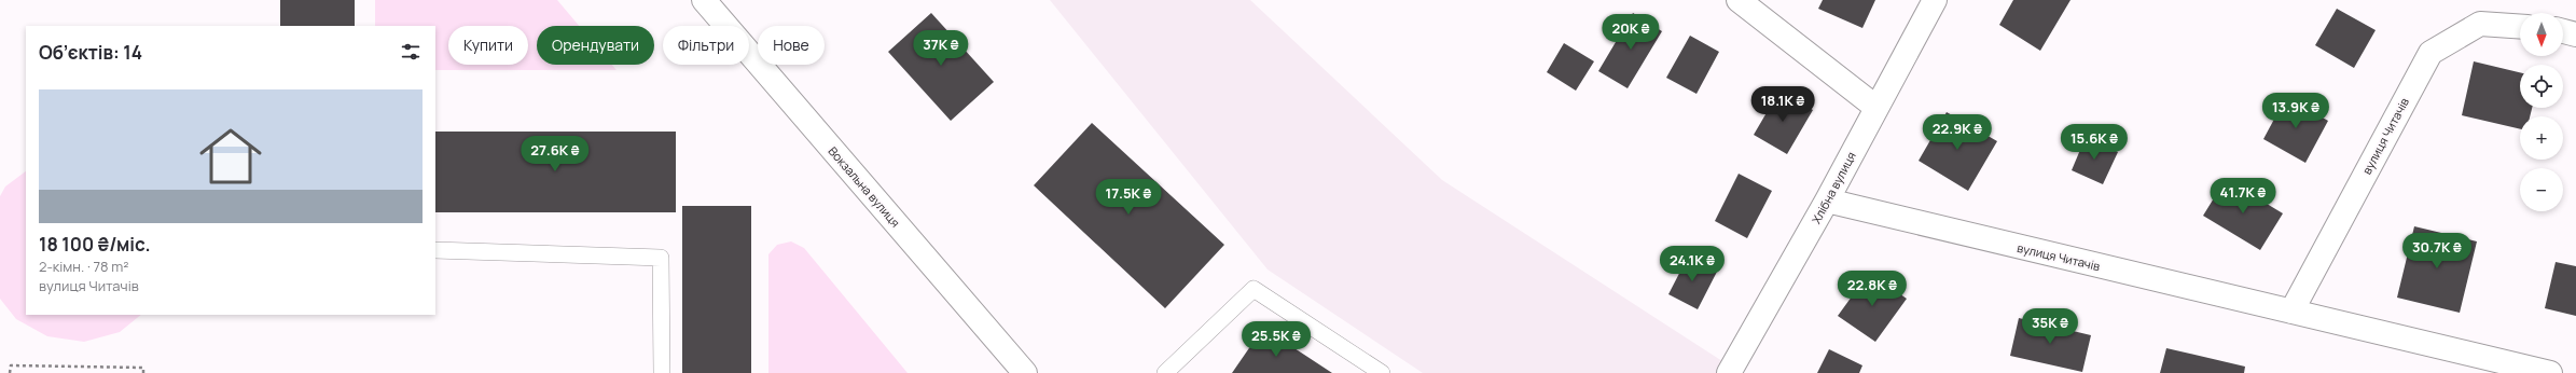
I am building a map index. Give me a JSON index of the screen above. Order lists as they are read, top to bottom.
{
  "streets": {
    "street": ["вулиця Читачів", "Вокзальна вулиця", "Хлібна вулиця"]
  },
  "crossings": [
    ["вулиця Читачів", "Хлібна вулиця"]
  ],
  "north": "bottom",
  "page": {
    "map_buttons": ["+", "−"],
    "price": [
      "20K ₴",
      "37K ₴",
      "18.1K ₴",
      "13.9K ₴",
      "22.9K ₴",
      "15.6K ₴",
      "27.6K ₴",
      "41.7K ₴",
      "17.5K ₴",
      "30.7K ₴",
      "24.1K ₴",
      "22.8K ₴",
      "35K ₴",
      "25.5K ₴"
    ],
    "chip": [
      "Купити",
      "Орендувати",
      "Фільтри",
      "Нове"
    ],
    "heading": "Об’єктів: 14",
    "list": [
      {
        "name": "18 100 ₴/міс.",
        "note": "2-кімн. · 78 m² · вулиця Читачів"
      }
    ]
  }
}
